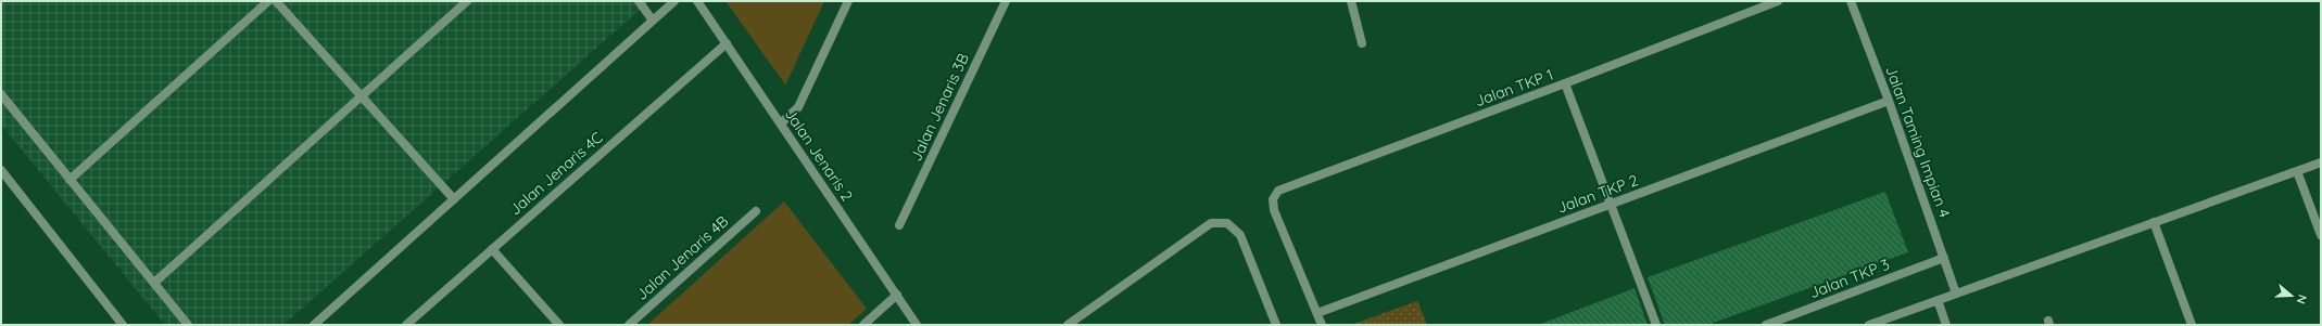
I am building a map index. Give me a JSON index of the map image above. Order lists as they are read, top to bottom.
{
  "streets": {
    "street": [
      "Jalan TKP 1",
      "Jalan Jenaris 3B",
      "Jalan Taming Impian 4",
      "Jalan Jenaris 2",
      "Jalan Jenaris 4C",
      "Jalan TKP 2",
      "Jalan Jenaris 4B",
      "Jalan TKP 3"
    ]
  },
  "crossings": [
    ["Jalan TKP 1", "Jalan TKP 2"],
    ["Jalan Taming Impian 4", "Jalan TKP 2"],
    ["Jalan Taming Impian 4", "Jalan TKP 3"],
    ["Jalan Jenaris 2", "Jalan Jenaris 4C"]
  ],
  "north": "right"
}
